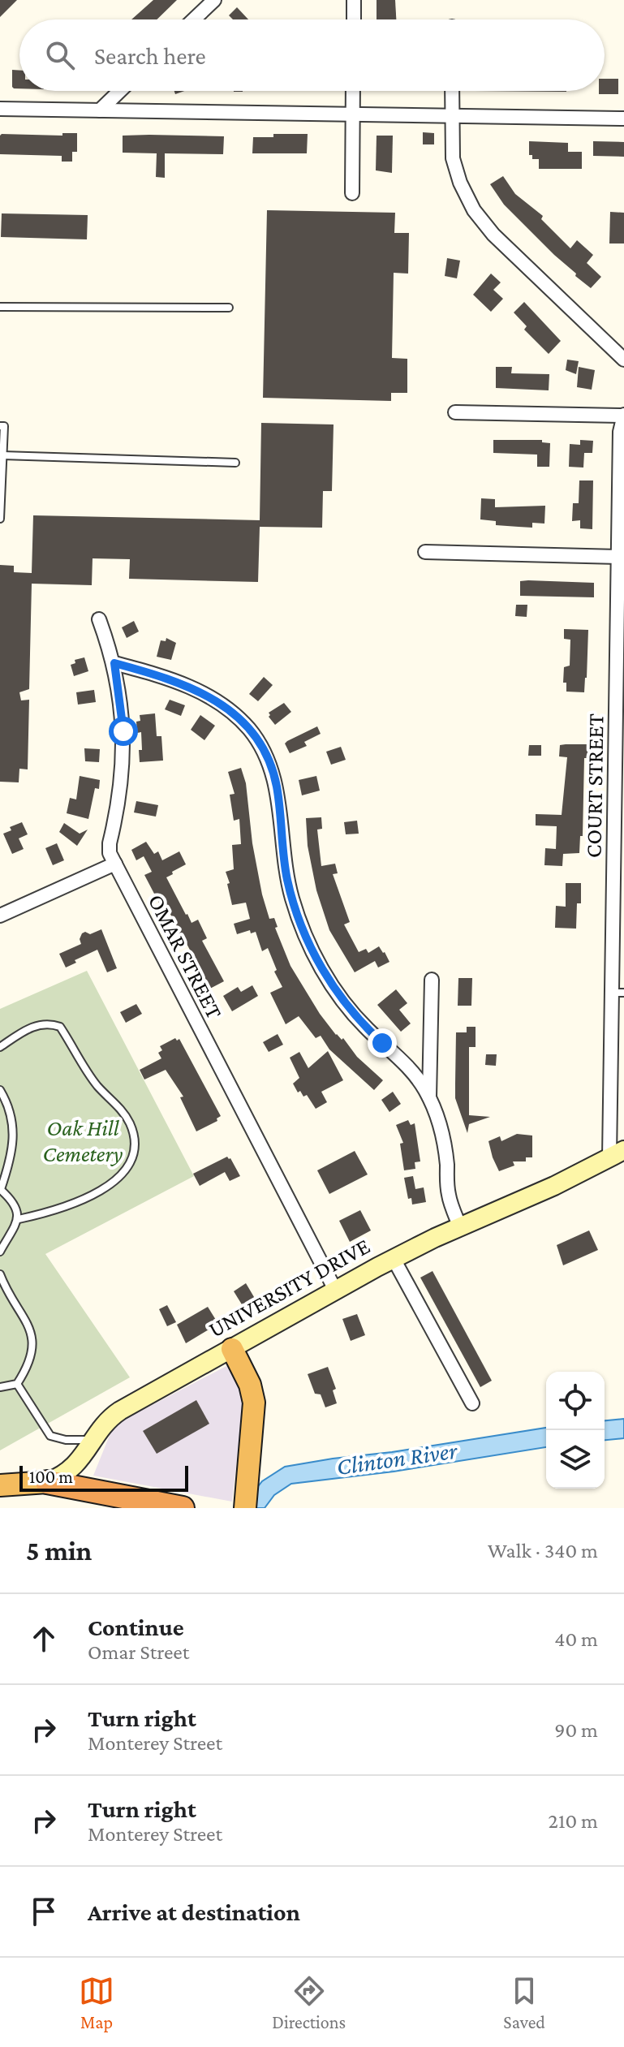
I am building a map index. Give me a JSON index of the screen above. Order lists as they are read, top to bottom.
{
  "streets": {
    "highway": ["UNIVERSITY DRIVE"],
    "street": ["COURT STREET", "OMAR STREET"]
  },
  "crossings": [
    ["COURT STREET", "UNIVERSITY DRIVE"],
    ["OMAR STREET", "UNIVERSITY DRIVE"]
  ],
  "water": ["Clinton River"],
  "parks": ["Oak Hill Cemetery"],
  "scale_bar": "100 m",
  "page": {
    "search": "Search here",
    "scale": "100 m",
    "heading": ["5 min", "Walk · 340 m"],
    "list": [
      ["Continue", "Omar Street", "40 m"],
      ["Turn right", "Monterey Street", "90 m"],
      ["Turn right", "Monterey Street", "210 m"],
      "Arrive at destination"
    ],
    "nav": ["Map", "Directions", "Saved"]
  }
}
